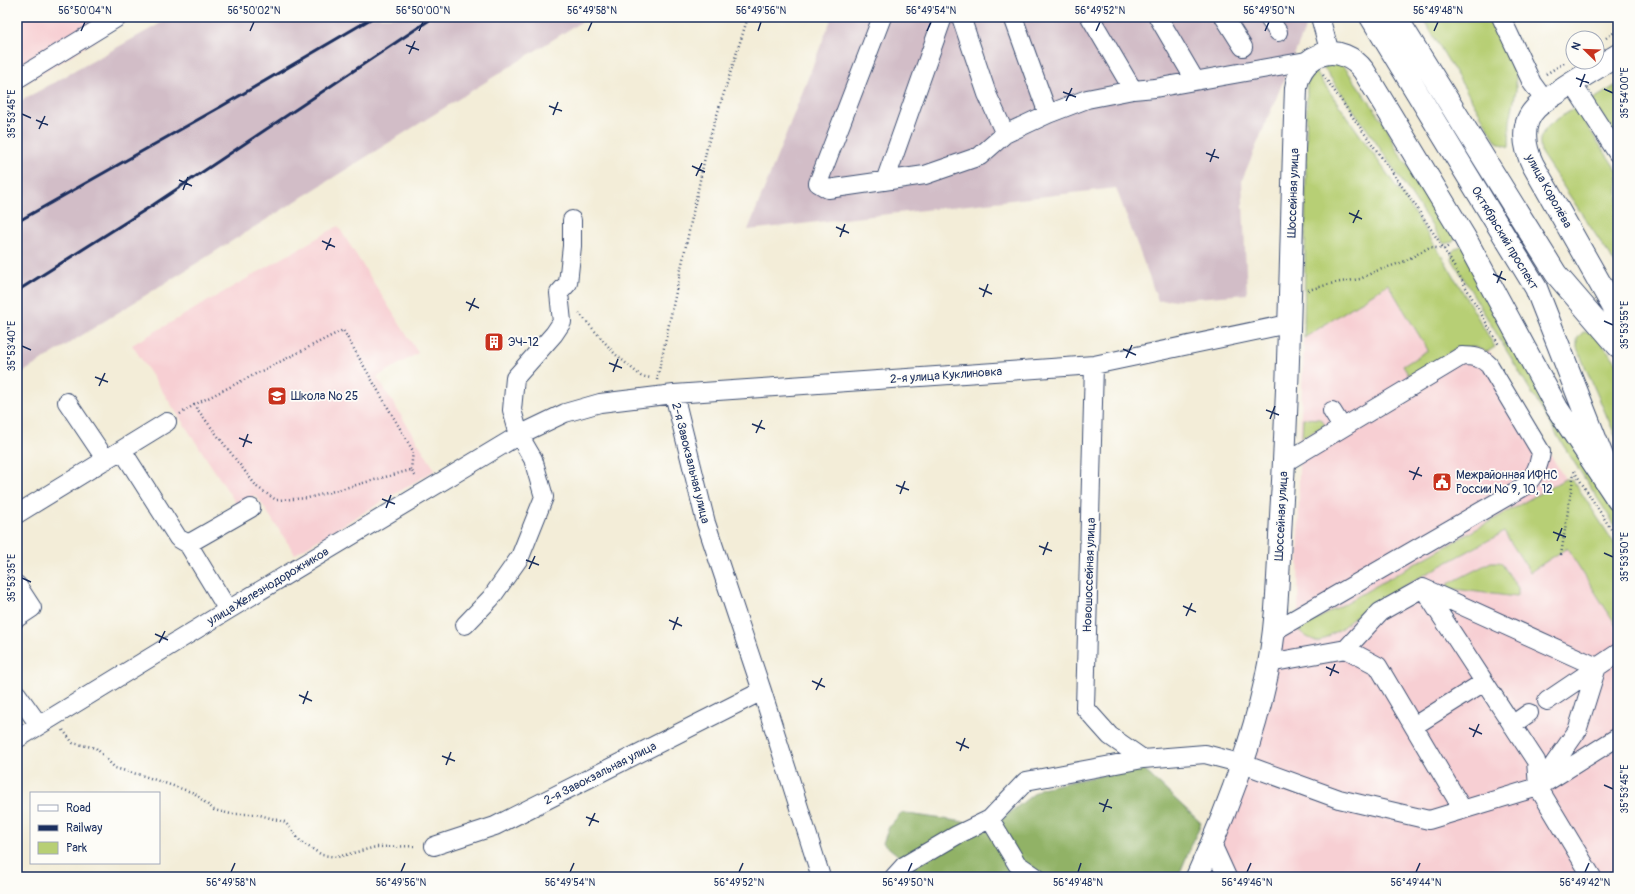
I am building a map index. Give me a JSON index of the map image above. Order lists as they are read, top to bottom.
{
  "streets": {
    "main road": ["улица Королёва", "Шоссейная улица", "Октябрьский проспект"],
    "street": [
      "2-я улица Куклиновка",
      "2-я Завокзальная улица",
      "Новошоссейная улица",
      "улица Железнодорожников"
    ]
  },
  "crossings": [
    ["Шоссейная улица", "2-я улица Куклиновка"],
    ["2-я улица Куклиновка", "2-я Завокзальная улица"],
    ["2-я улица Куклиновка", "Новошоссейная улица"],
    ["2-я улица Куклиновка", "улица Железнодорожников"]
  ],
  "places": {
    "building": ["ЭЧ-12"],
    "school or university": ["Школа № 25"],
    "public building": ["Межрайонная ИФНС России № 9, 10, 12"]
  },
  "legend": ["Road", "Railway", "Park"],
  "north": "top left",
  "coordinates": [
    "56°50'04\"N",
    "56°50'02\"N",
    "56°50'00\"N",
    "56°49'58\"N",
    "56°49'56\"N",
    "56°49'54\"N",
    "56°49'52\"N",
    "56°49'50\"N",
    "56°49'48\"N",
    "35°54'00\"E",
    "35°53'45\"E",
    "35°53'55\"E",
    "35°53'40\"E",
    "35°53'50\"E",
    "35°53'35\"E",
    "56°49'46\"N",
    "56°49'44\"N",
    "56°49'42\"N"
  ]
}
